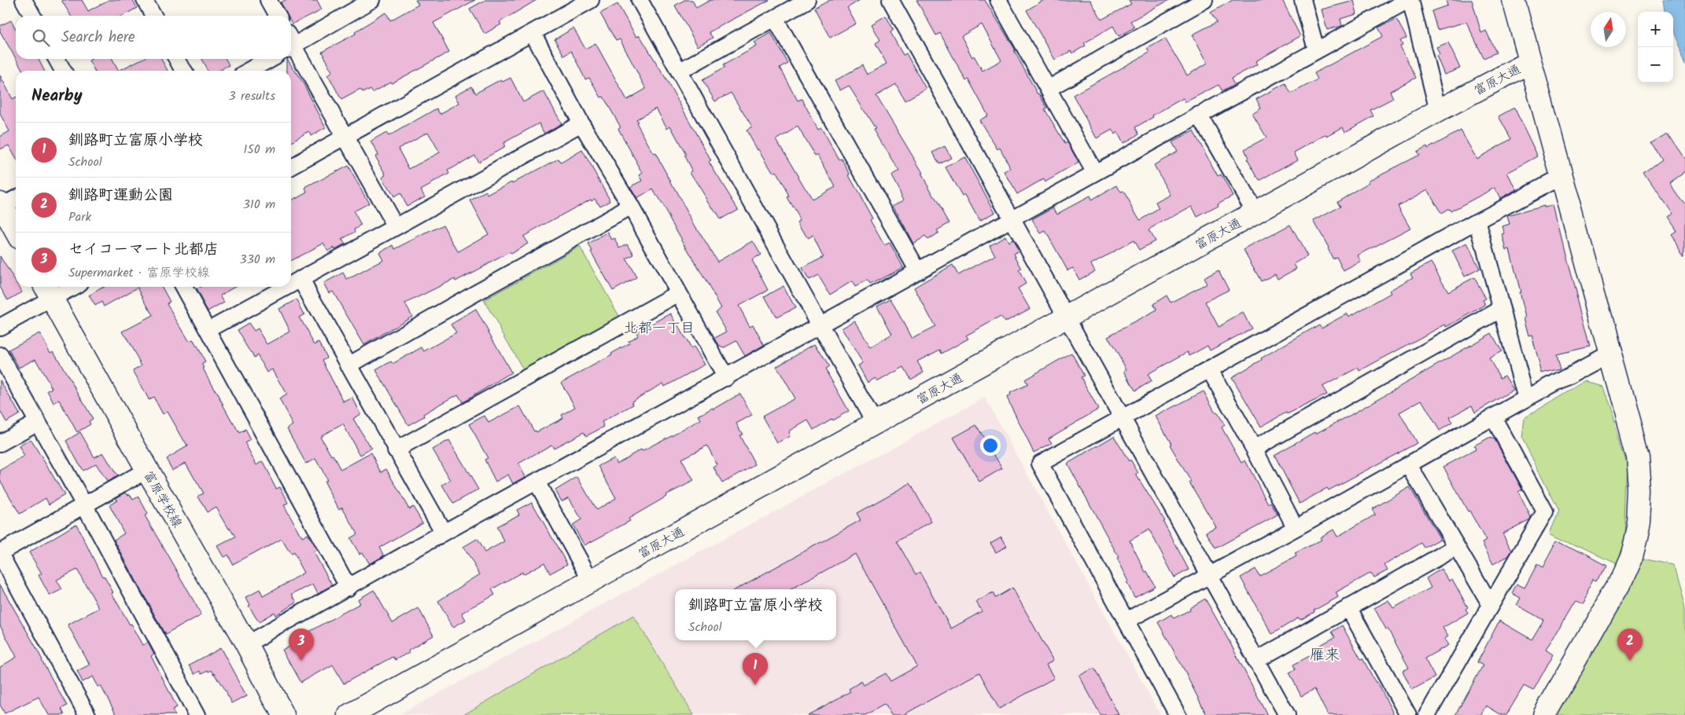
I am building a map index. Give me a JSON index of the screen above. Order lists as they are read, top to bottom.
{
  "streets": {
    "street": ["富原大通", "富原学校線"]
  },
  "districts": ["北都一丁目", "雁来"],
  "north": "top",
  "page": {
    "map_buttons": ["+", "−"],
    "search": "Search here",
    "heading": ["Nearby", "3 results"],
    "list": [
      {
        "mark": "1",
        "name": "釧路町立富原小学校",
        "note": "School",
        "value": "150 m"
      },
      {
        "mark": "2",
        "name": "釧路町運動公園",
        "note": "Park",
        "value": "310 m"
      },
      {
        "mark": "3",
        "name": "セイコーマート北都店",
        "note": "Supermarket · 富原学校線",
        "value": "330 m"
      }
    ],
    "popup": ["釧路町立富原小学校", "School"],
    "pins": ["2", "3", "1"]
  }
}
